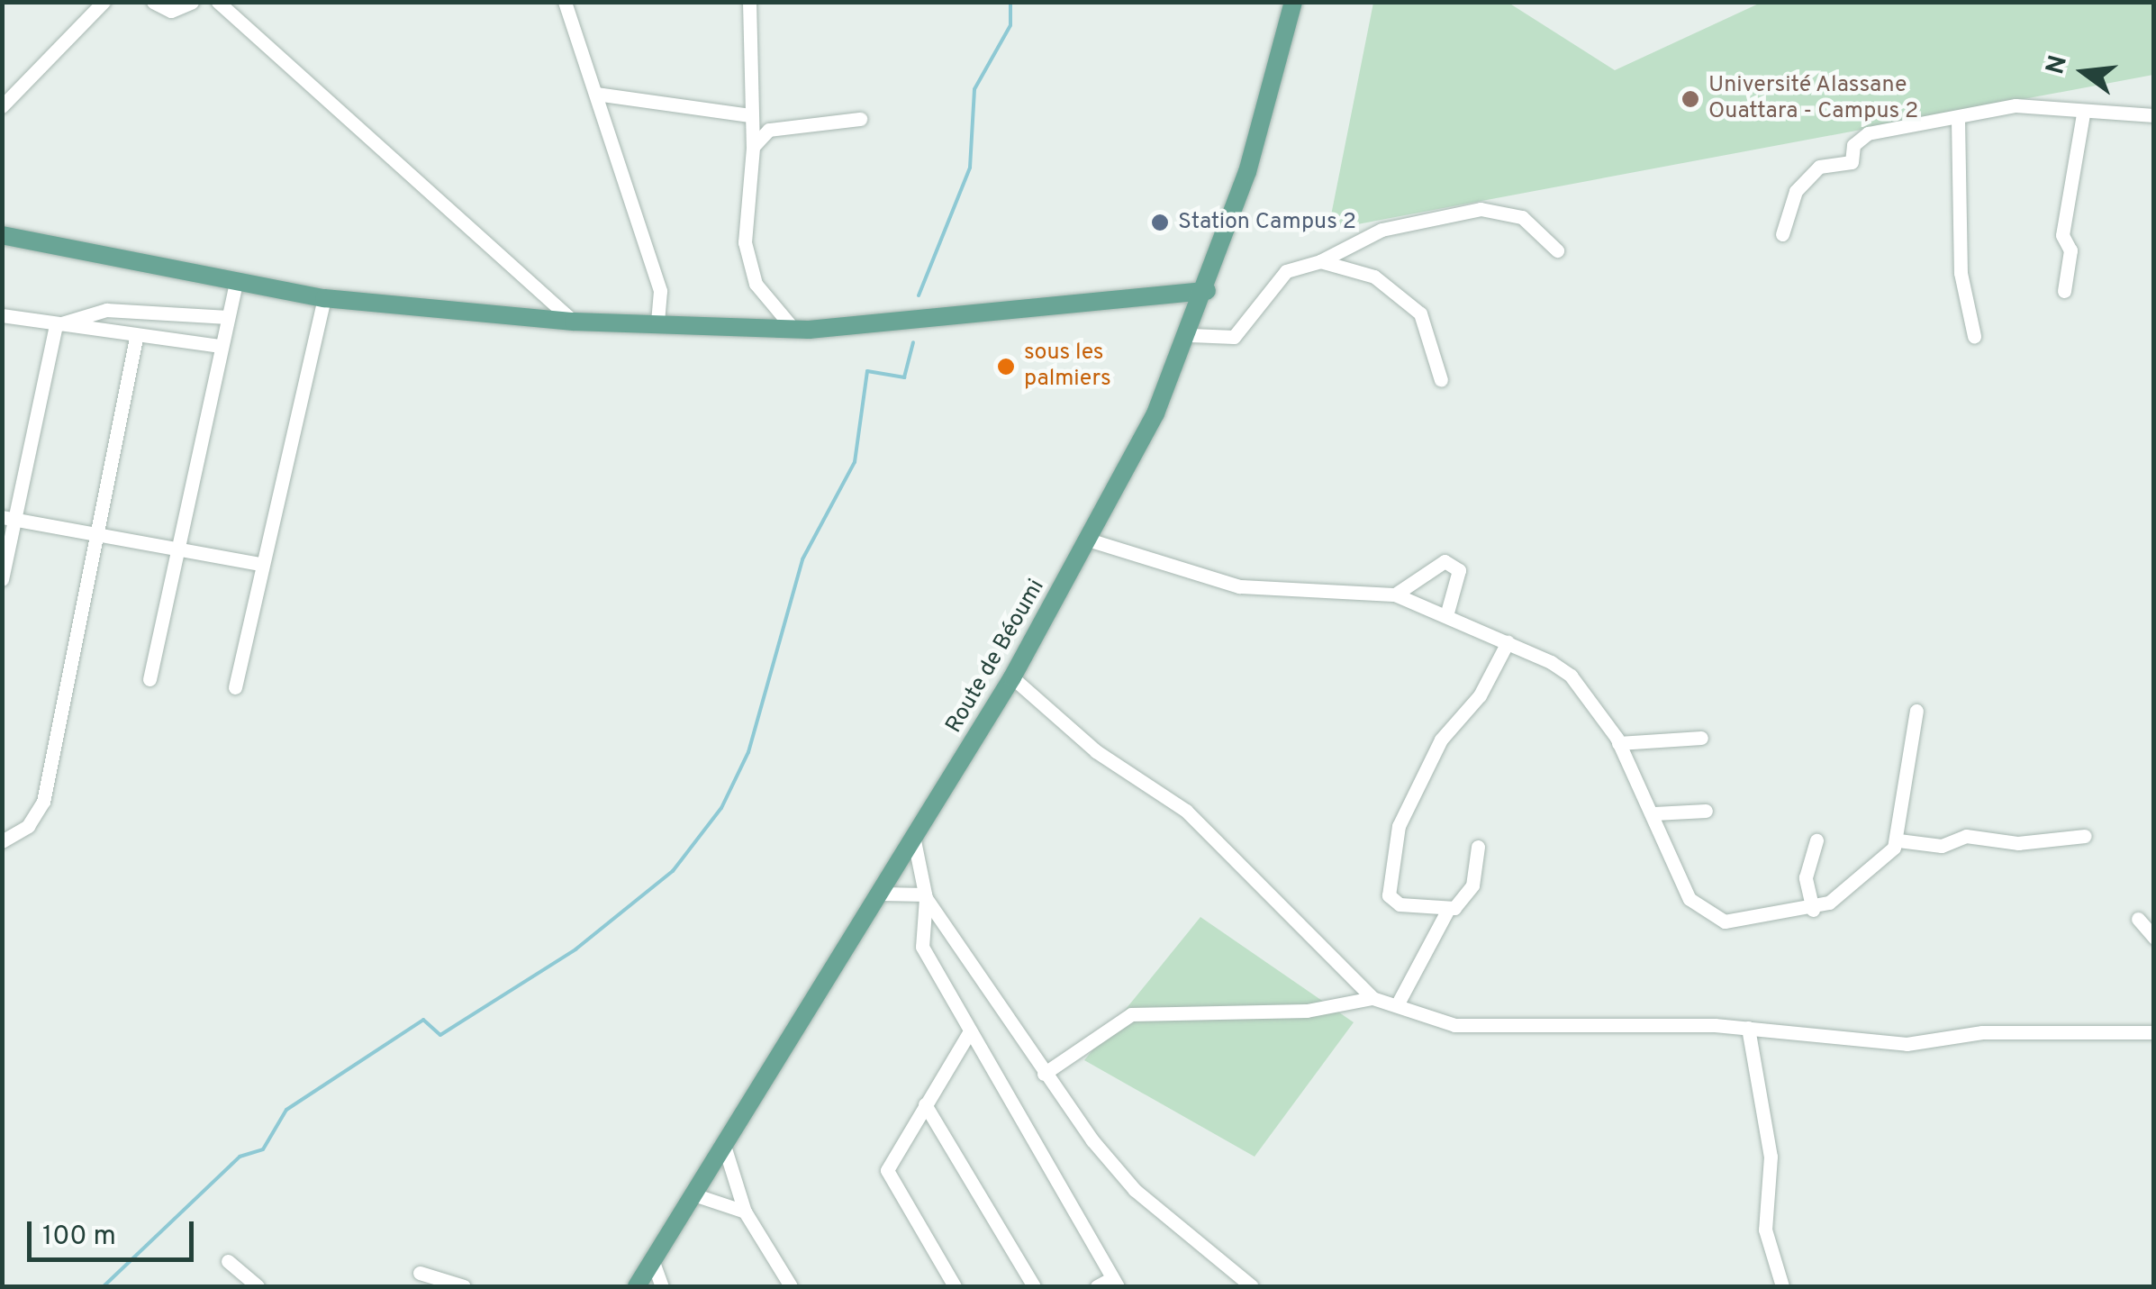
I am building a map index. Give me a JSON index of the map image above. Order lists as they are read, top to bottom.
{
  "streets": {
    "main road": ["Route de Béoumi"]
  },
  "places": ["Université Alassane Ouattara - Campus 2", "Station Campus 2", "sous les palmiers"],
  "scale_bar": "100 m",
  "north": "left"
}
